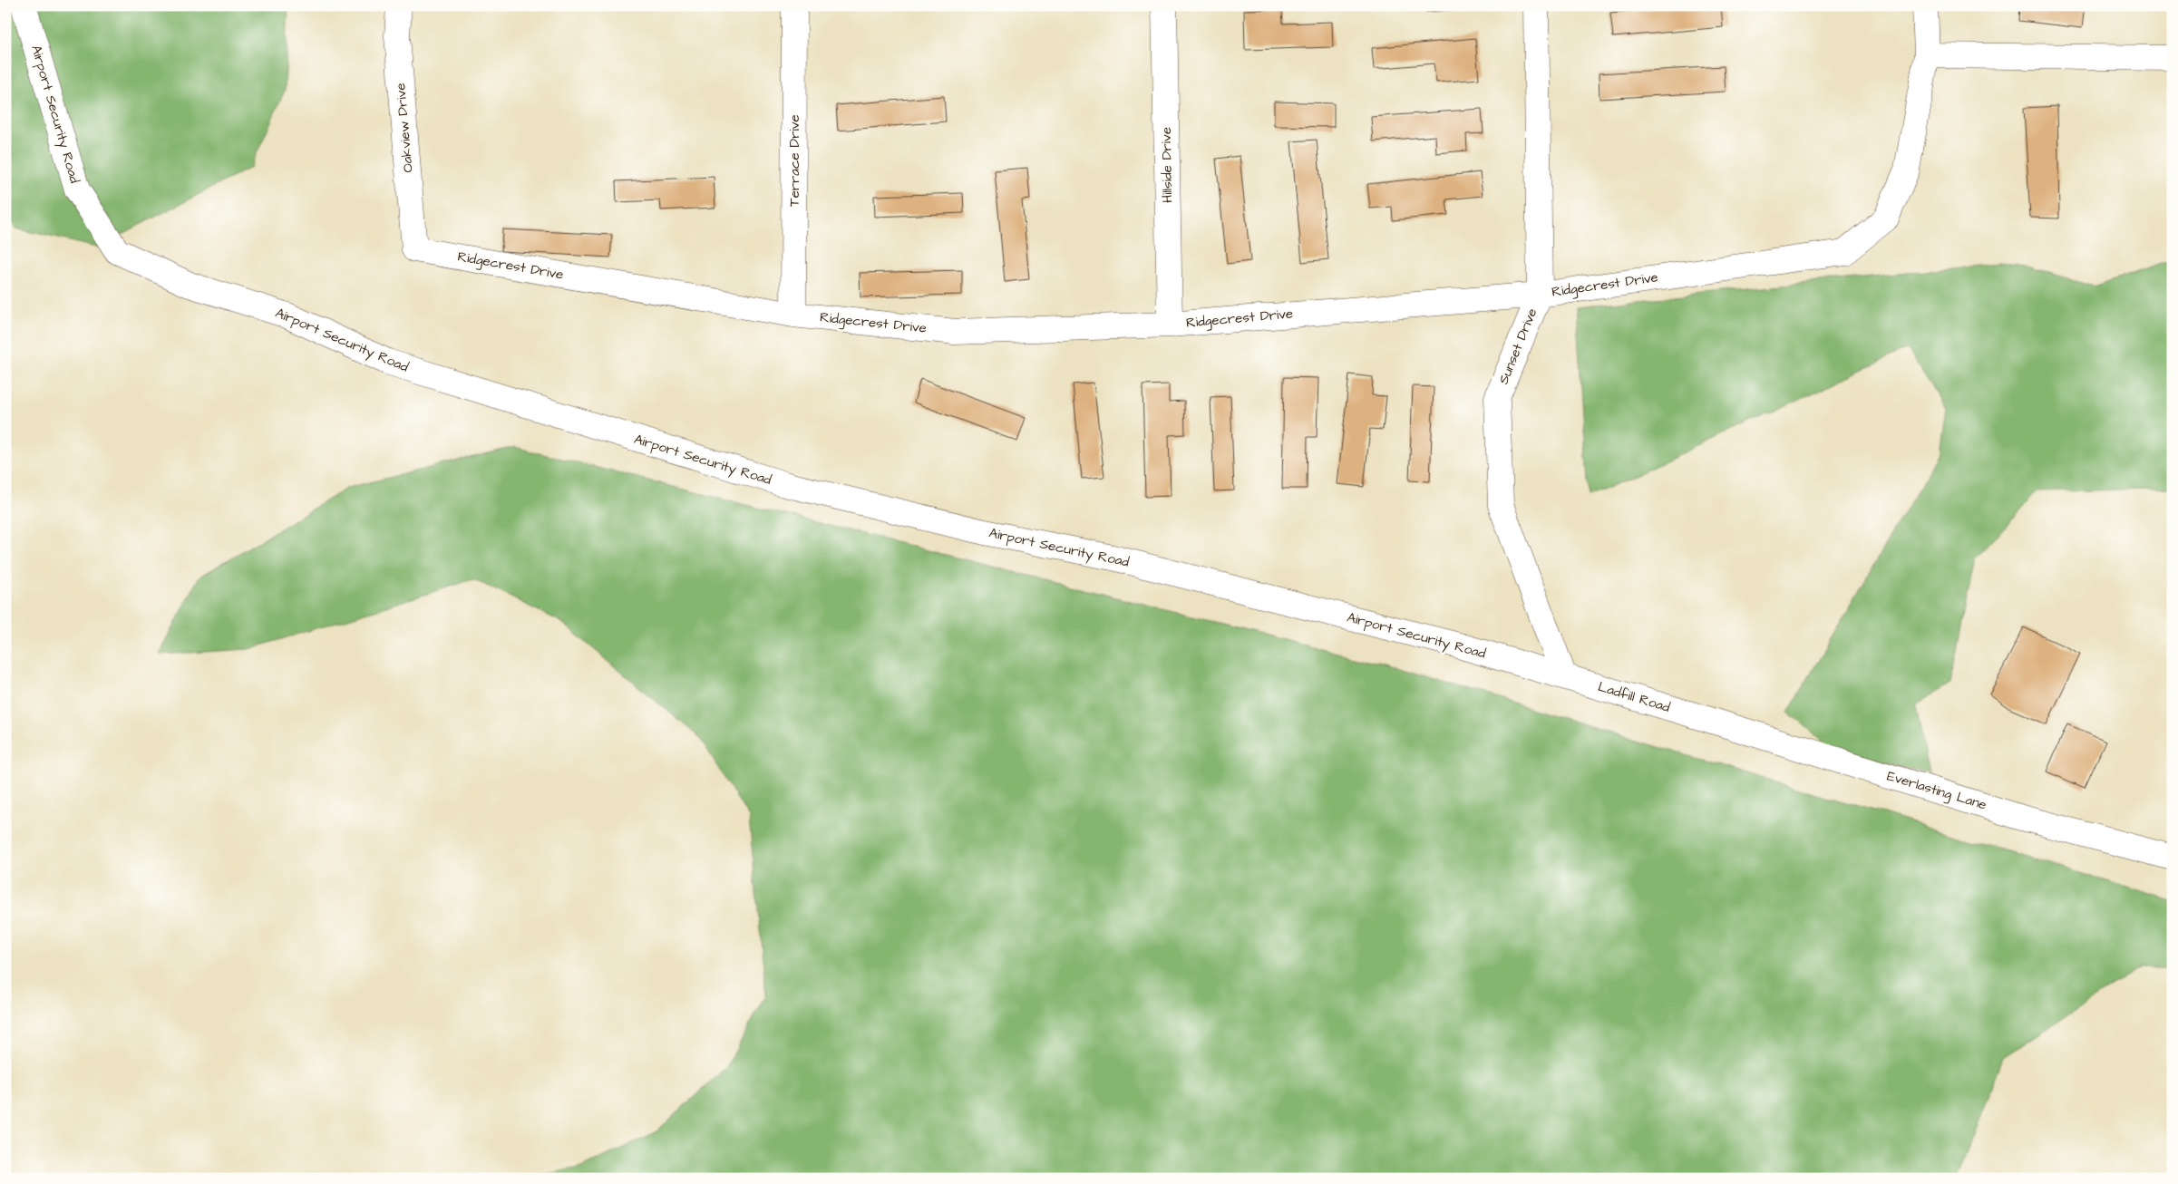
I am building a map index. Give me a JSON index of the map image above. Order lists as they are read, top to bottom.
{
  "streets": {
    "street": [
      "Airport Security Road",
      "Oakview Drive",
      "Terrace Drive",
      "Hillside Drive",
      "Ridgecrest Drive",
      "Sunset Drive",
      "Ladfill Road",
      "Everlasting Lane"
    ]
  },
  "crossings": [
    ["Airport Security Road", "Sunset Drive"],
    ["Airport Security Road", "Ladfill Road"],
    ["Oakview Drive", "Ridgecrest Drive"],
    ["Terrace Drive", "Ridgecrest Drive"],
    ["Hillside Drive", "Ridgecrest Drive"],
    ["Ridgecrest Drive", "Sunset Drive"],
    ["Sunset Drive", "Ladfill Road"],
    ["Ladfill Road", "Everlasting Lane"]
  ]
}
